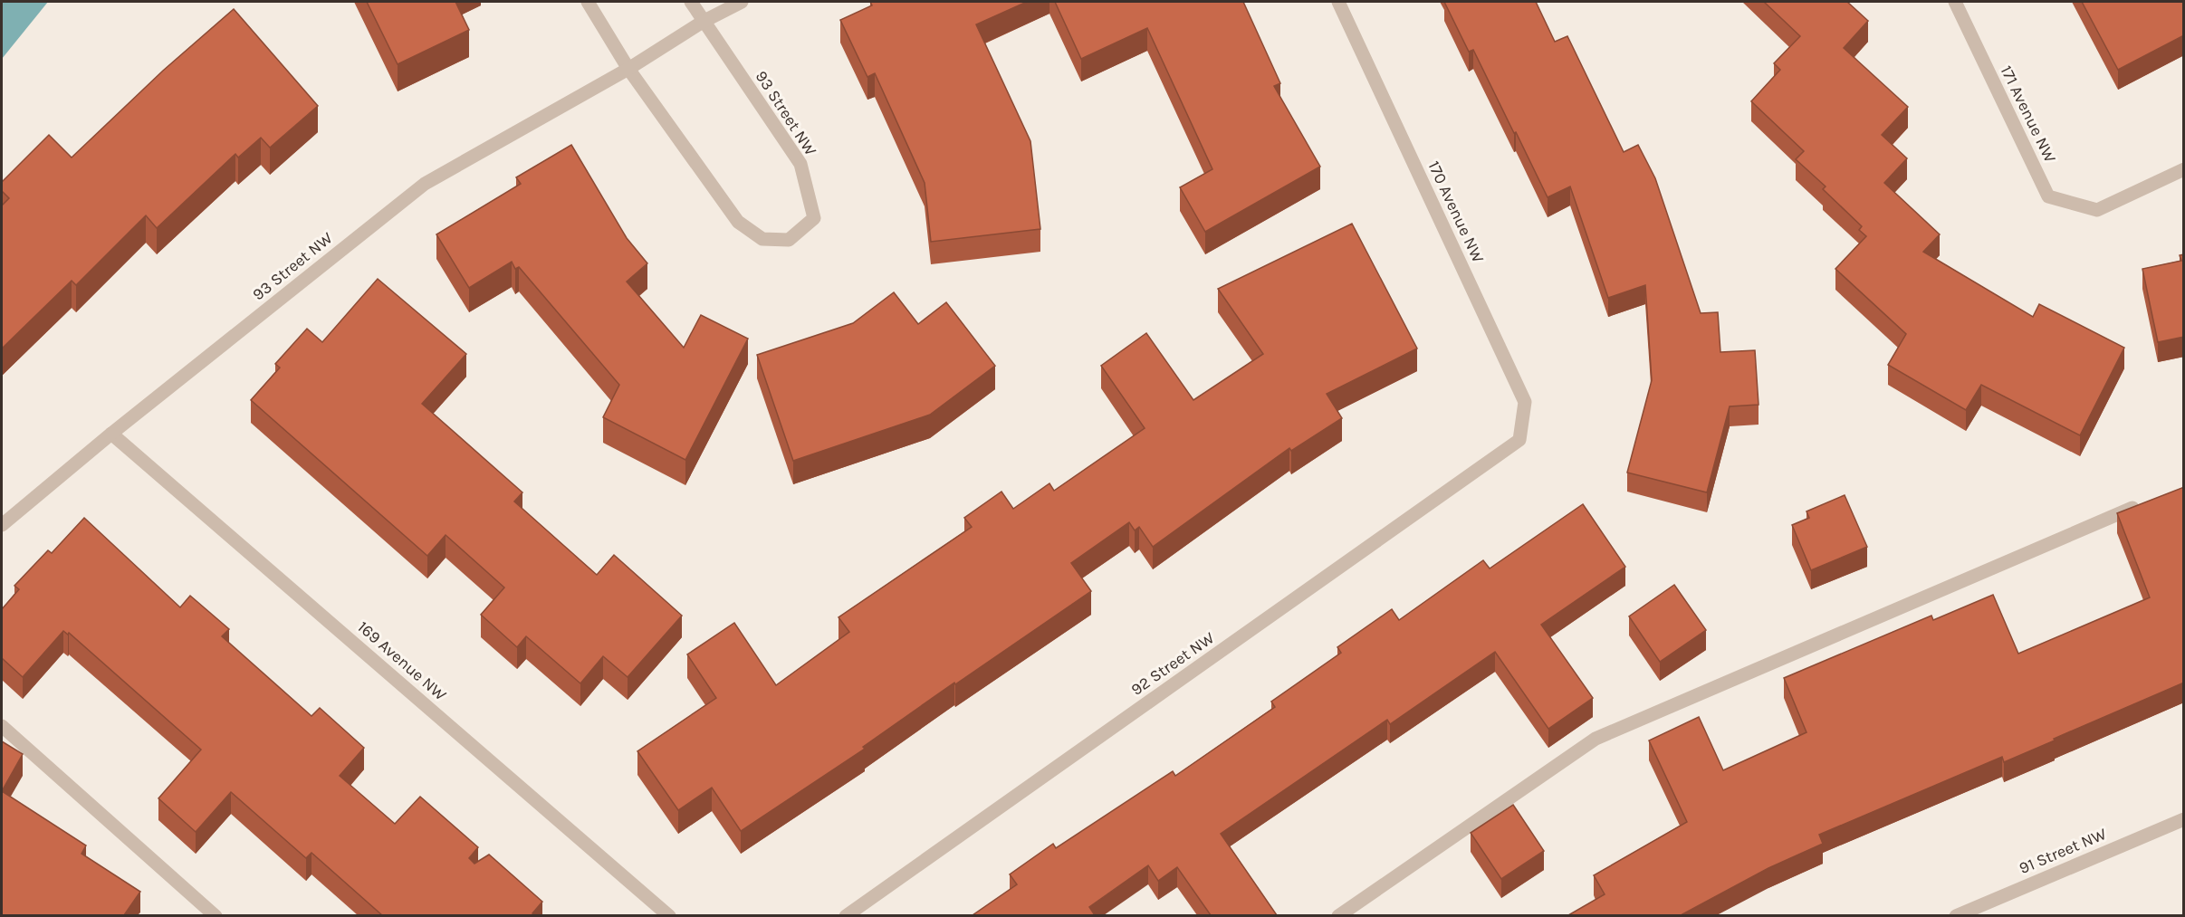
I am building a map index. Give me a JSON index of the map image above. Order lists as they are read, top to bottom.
{
  "streets": {
    "street": [
      "93 Street NW",
      "171 Avenue NW",
      "170 Avenue NW",
      "169 Avenue NW",
      "92 Street NW",
      "91 Street NW"
    ]
  },
  "crossings": [
    ["93 Street NW", "169 Avenue NW"],
    ["170 Avenue NW", "92 Street NW"]
  ]
}
